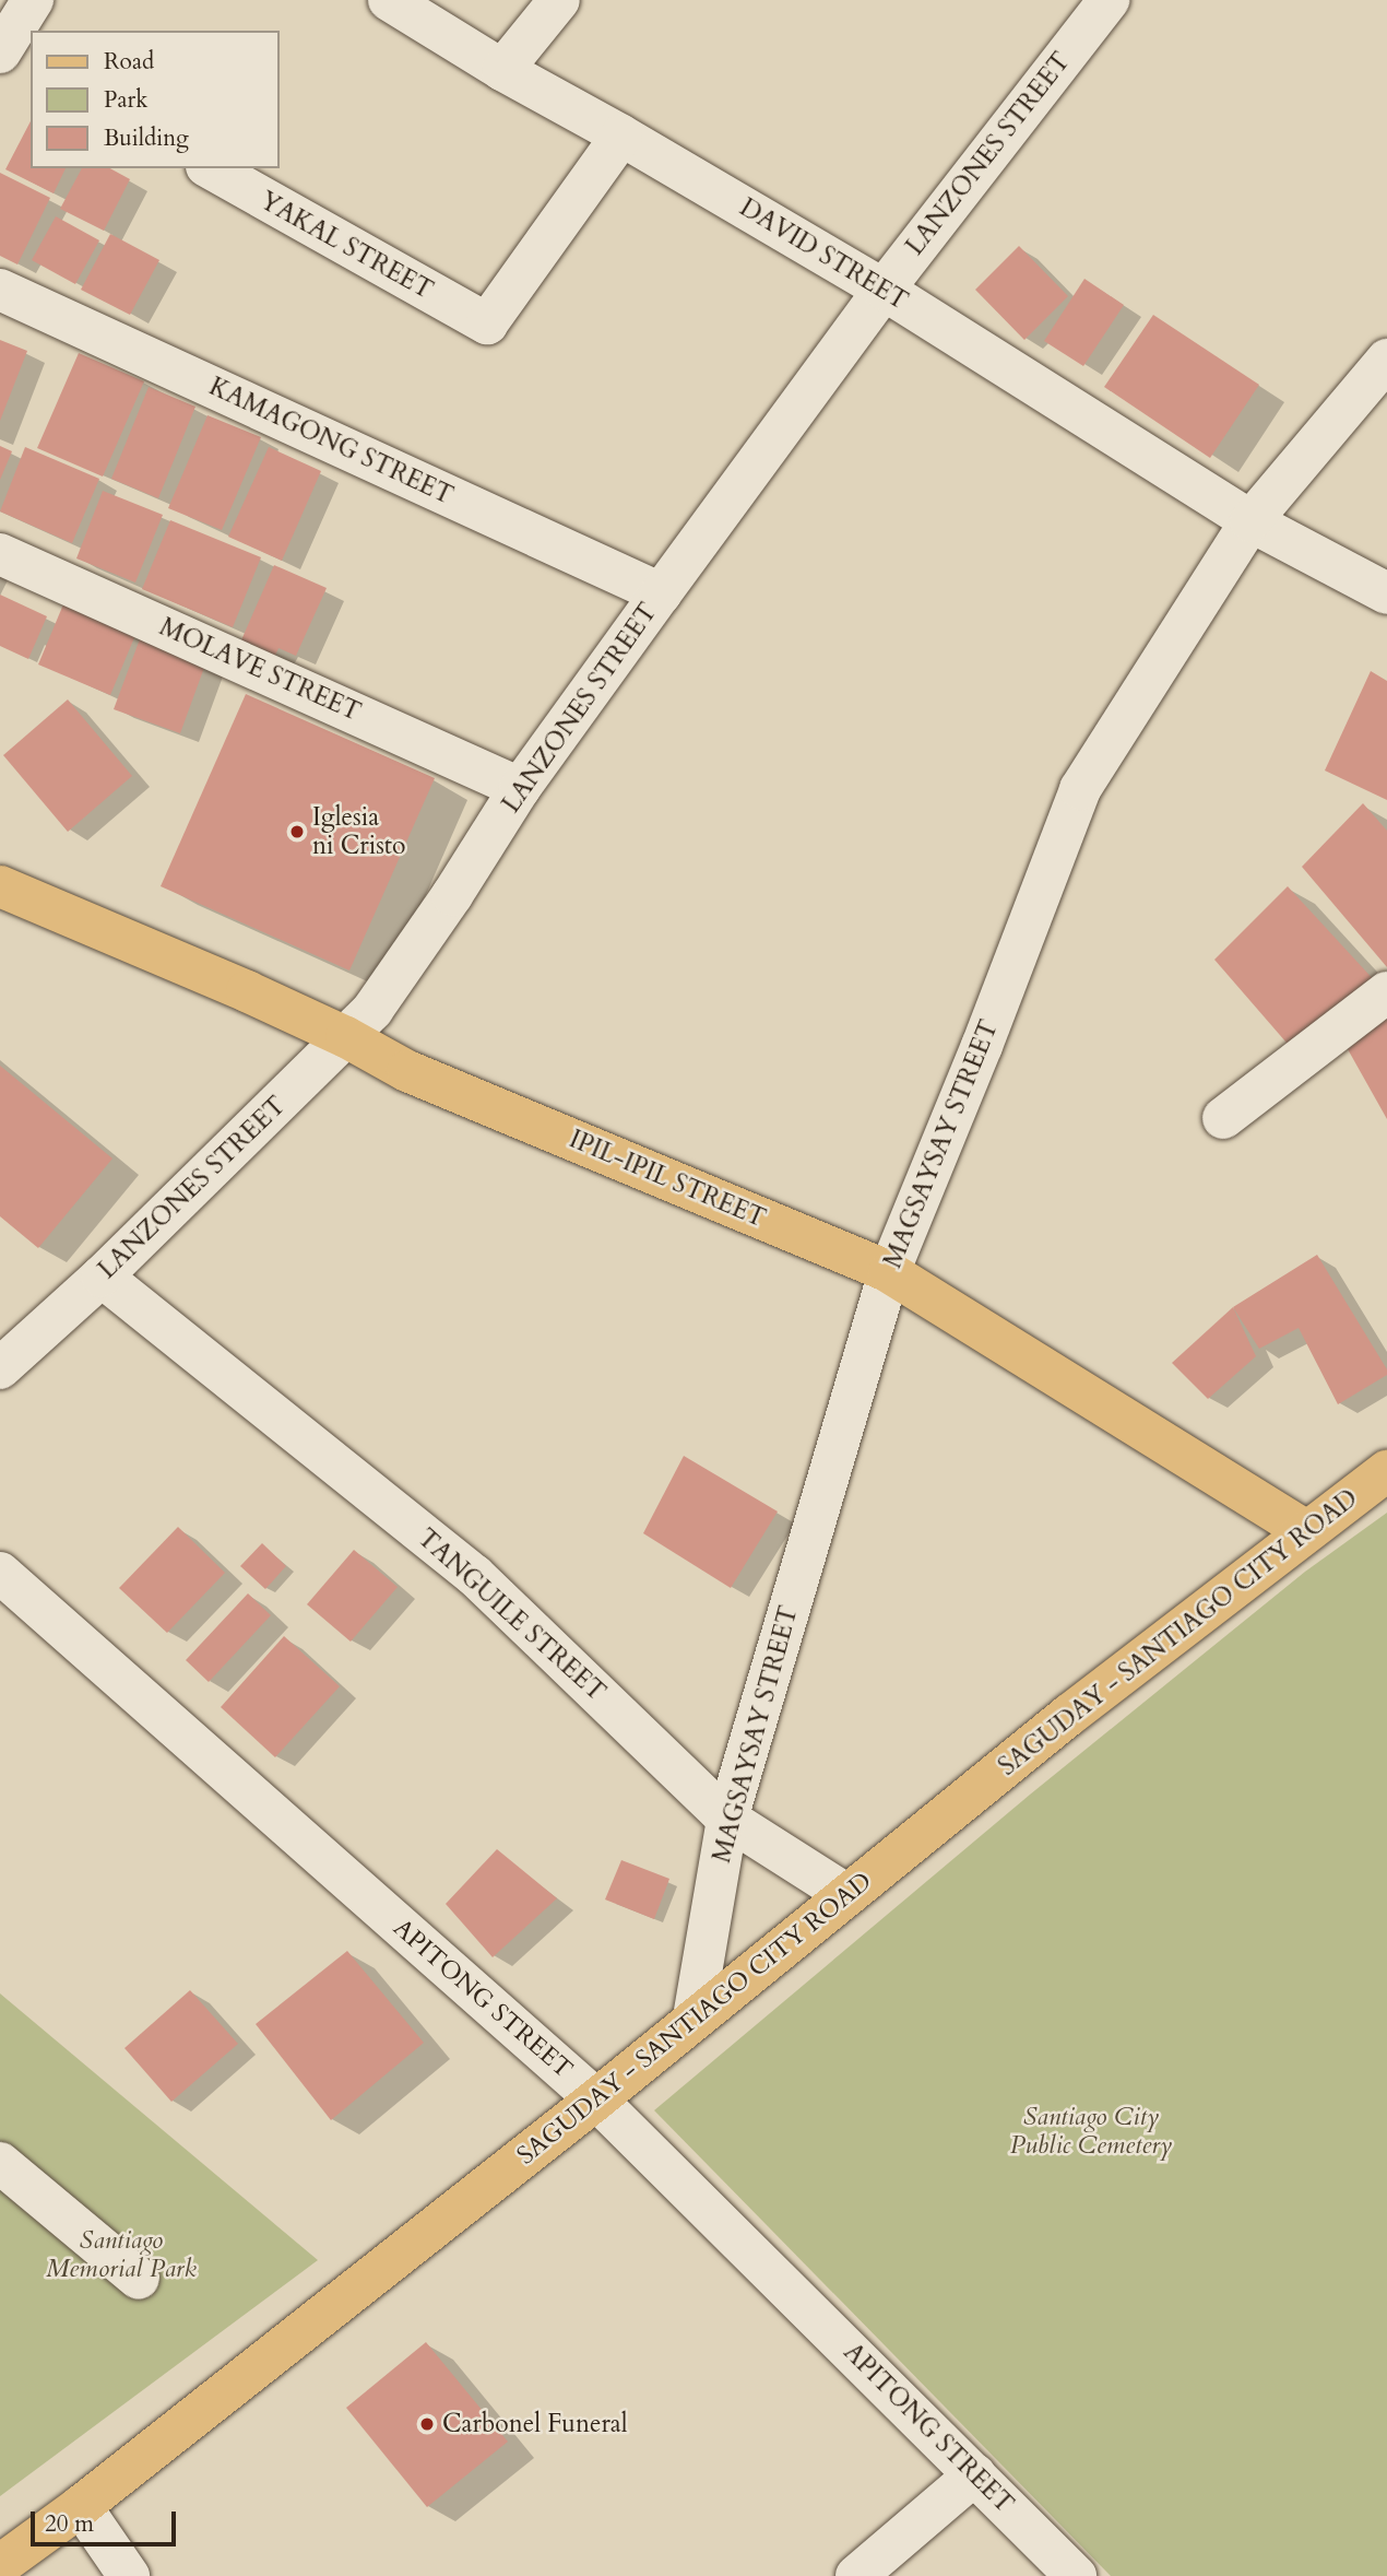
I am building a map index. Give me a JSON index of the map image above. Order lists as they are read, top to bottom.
{
  "streets": {
    "main road": ["IPIL-IPIL STREET", "SAGUDAY - SANTIAGO CITY ROAD"],
    "street": [
      "LANZONES STREET",
      "YAKAL STREET",
      "DAVID STREET",
      "KAMAGONG STREET",
      "MOLAVE STREET",
      "MAGSAYSAY STREET",
      "TANGUILE STREET",
      "APITONG STREET"
    ]
  },
  "crossings": [
    ["LANZONES STREET", "DAVID STREET"],
    ["LANZONES STREET", "KAMAGONG STREET"],
    ["LANZONES STREET", "MOLAVE STREET"],
    ["LANZONES STREET", "IPIL-IPIL STREET"],
    ["LANZONES STREET", "TANGUILE STREET"],
    ["YAKAL STREET", "DAVID STREET"],
    ["DAVID STREET", "MAGSAYSAY STREET"],
    ["MAGSAYSAY STREET", "IPIL-IPIL STREET"],
    ["MAGSAYSAY STREET", "TANGUILE STREET"],
    ["MAGSAYSAY STREET", "SAGUDAY - SANTIAGO CITY ROAD"],
    ["IPIL-IPIL STREET", "SAGUDAY - SANTIAGO CITY ROAD"],
    ["TANGUILE STREET", "SAGUDAY - SANTIAGO CITY ROAD"],
    ["SAGUDAY - SANTIAGO CITY ROAD", "APITONG STREET"]
  ],
  "parks": ["Santiago City Public Cemetery", "Santiago Memorial Park"],
  "places": ["Iglesia ni Cristo", "Carbonel Funeral"],
  "legend": ["Road", "Park", "Building"],
  "scale_bar": "20 m"
}
